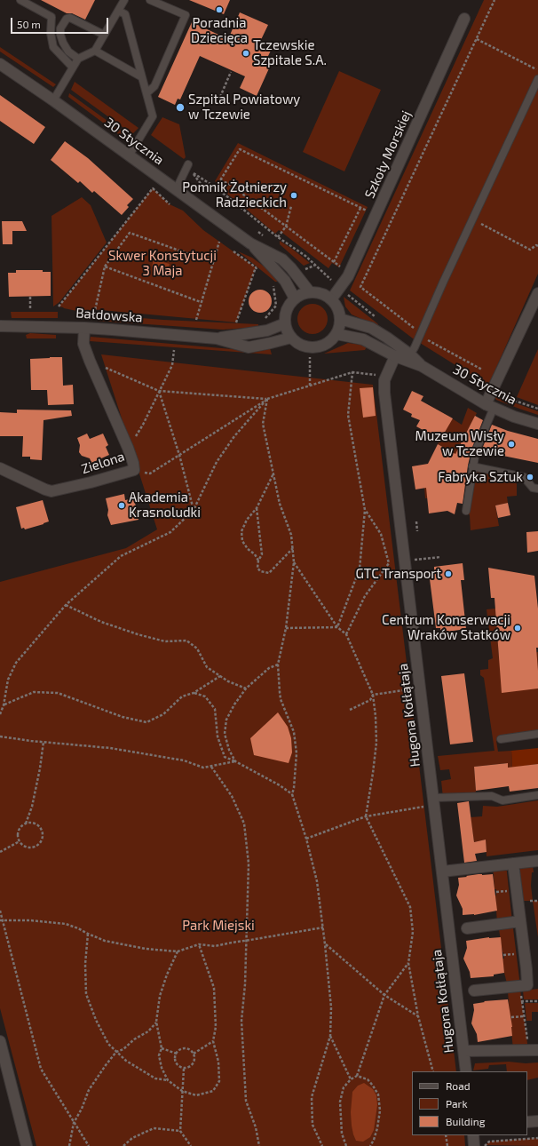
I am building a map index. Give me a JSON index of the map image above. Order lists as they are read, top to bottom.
{
  "streets": {
    "street": [
      "30 Stycznia",
      "Szkoły Morskiej",
      "Bałdowska",
      "Zielona",
      "Hugona Kołłątaja"
    ]
  },
  "crossings": [
    ["30 Stycznia", "Szkoły Morskiej"],
    ["30 Stycznia", "Bałdowska"],
    ["30 Stycznia", "Hugona Kołłątaja"],
    ["Szkoły Morskiej", "Bałdowska"],
    ["Bałdowska", "Zielona"]
  ],
  "parks": ["Skwer Konstytucji 3 Maja", "Park Miejski"],
  "places": [
    "Poradnia Dziecięca",
    "Tczewskie Szpitale S.A.",
    "Szpital Powiatowy w Tczewie",
    "Pomnik Żołnierzy Radzieckich",
    "Muzeum Wisły w Tczewie",
    "Fabryka Sztuk",
    "Akademia Krasnoludki",
    "GTC Transport",
    "Centrum Konserwacji Wraków Statków"
  ],
  "legend": ["Road", "Park", "Building"],
  "scale_bar": "50 m"
}
